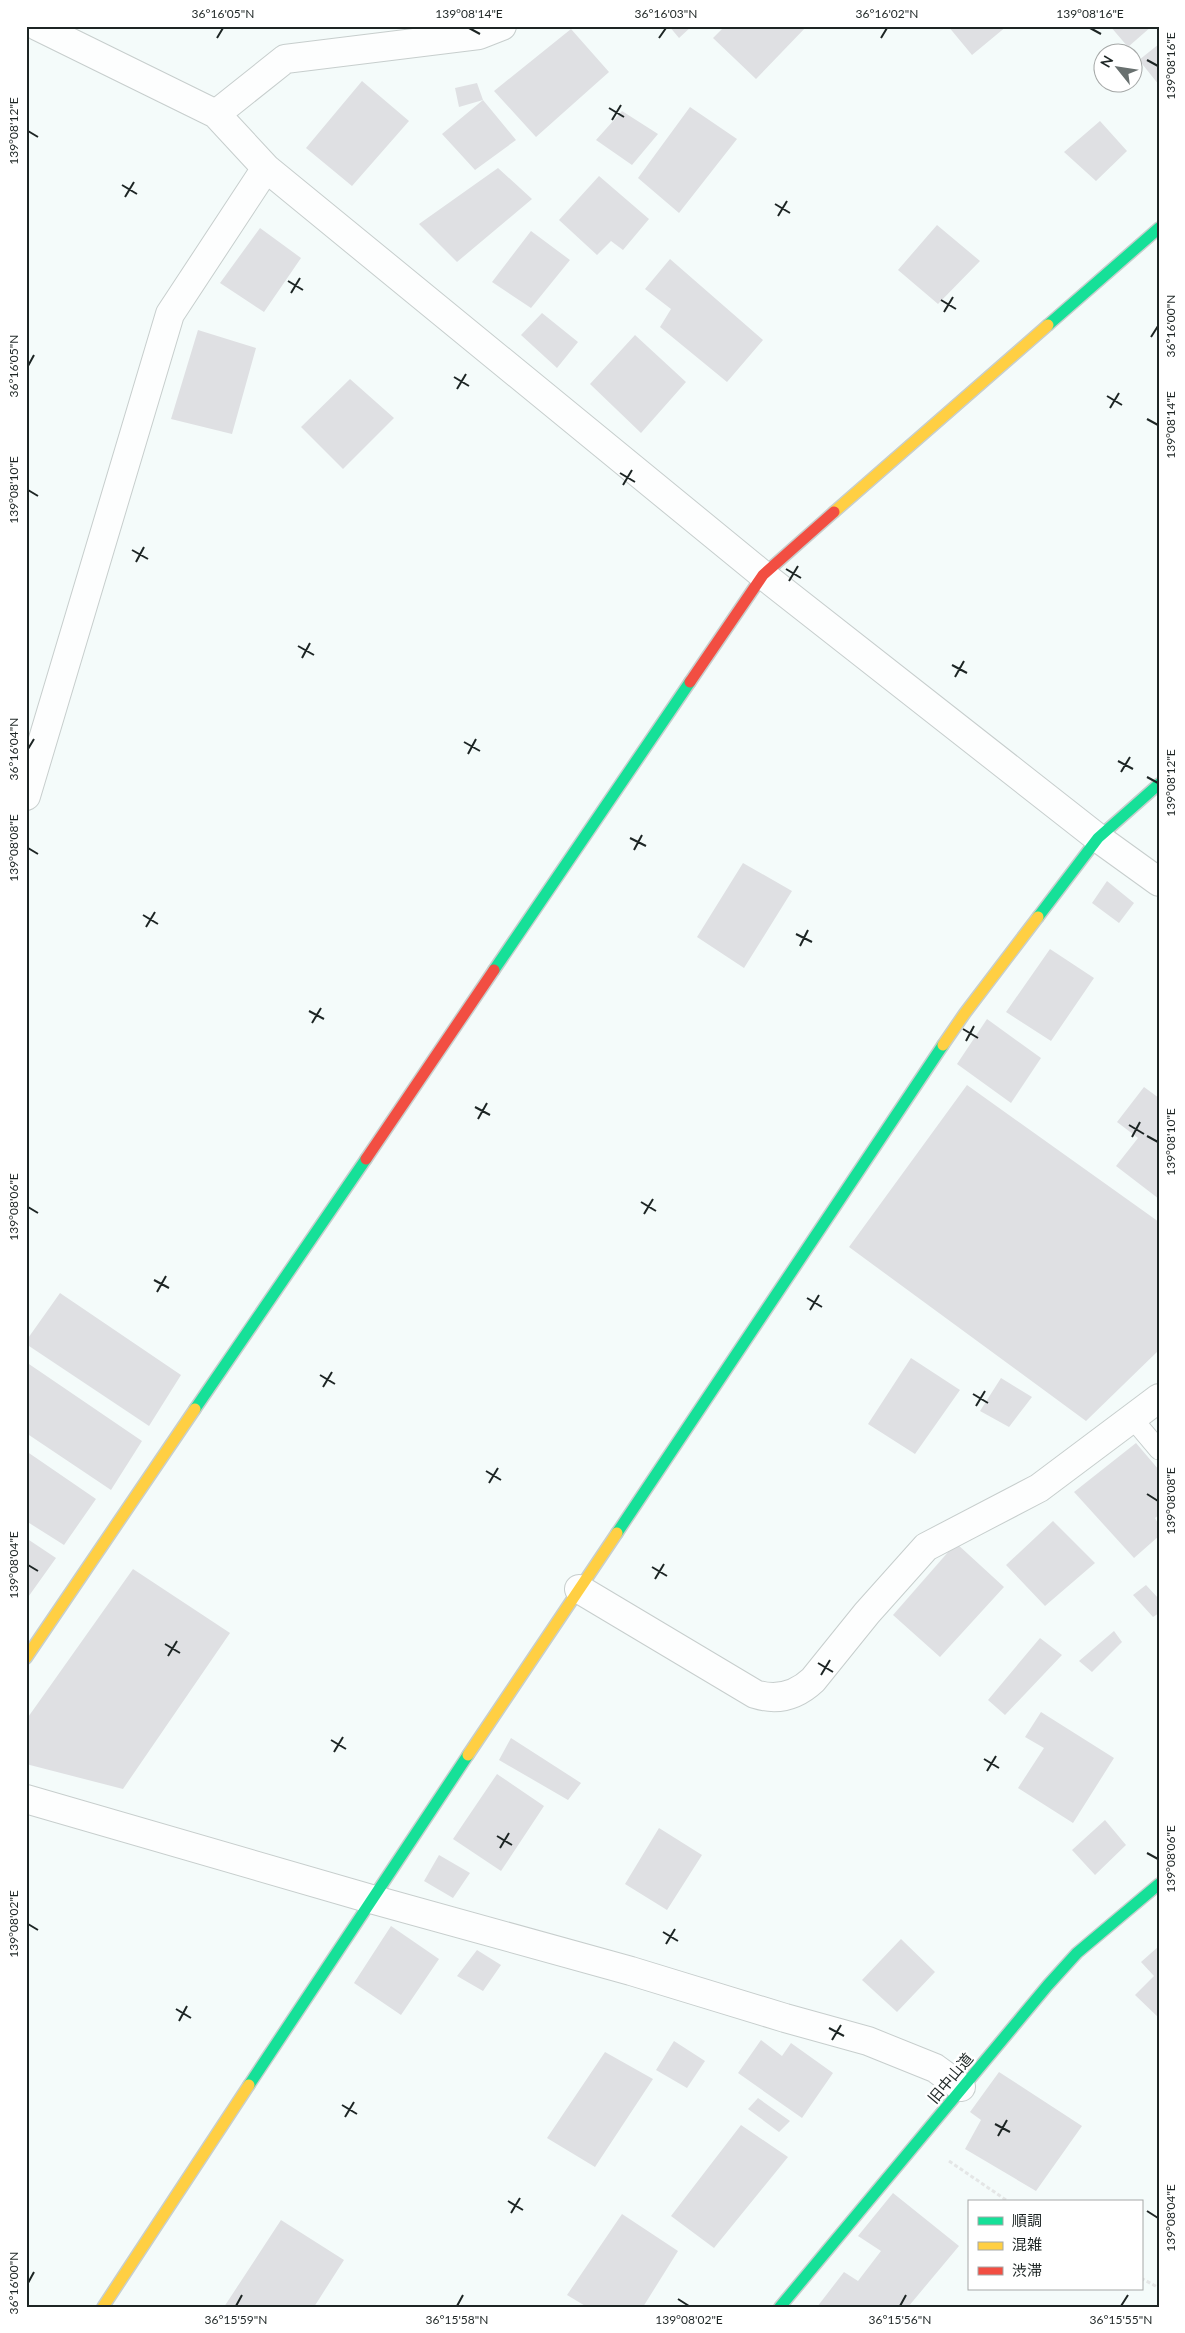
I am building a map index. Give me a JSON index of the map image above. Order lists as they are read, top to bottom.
{
  "streets": {
    "street": ["旧中山道"]
  },
  "legend": ["順調", "混雑", "渋滞"],
  "north": "top left",
  "coordinates": [
    "36°16'05\"N",
    "139°08'14\"E",
    "36°16'03\"N",
    "36°16'02\"N",
    "139°08'16\"E",
    "139°08'12\"E",
    "36°16'00\"N",
    "139°08'10\"E",
    "36°16'04\"N",
    "139°08'08\"E",
    "139°08'06\"E",
    "139°08'04\"E",
    "139°08'02\"E",
    "36°15'59\"N",
    "36°15'58\"N",
    "36°15'56\"N",
    "36°15'55\"N"
  ]
}
